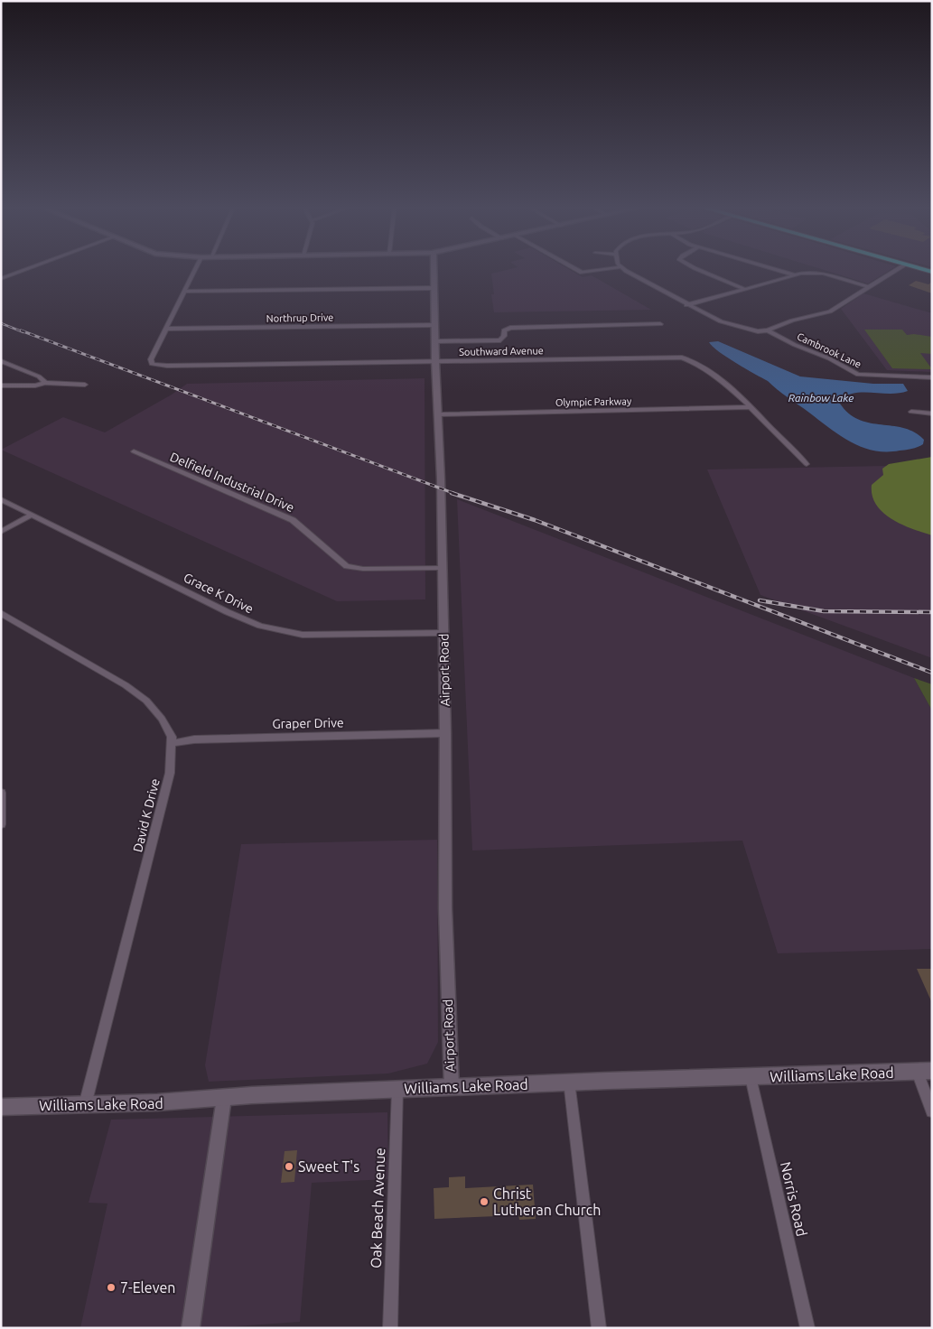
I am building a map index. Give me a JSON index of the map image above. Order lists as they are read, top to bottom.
{
  "streets": {
    "main road": ["Williams Lake Road"],
    "street": [
      "Northrup Drive",
      "Cambrook Lane",
      "Southward Avenue",
      "Olympic Parkway",
      "Delfield Industrial Drive",
      "Grace K Drive",
      "Airport Road",
      "Graper Drive",
      "David K Drive",
      "Norris Road",
      "Oak Beach Avenue"
    ]
  },
  "crossings": [
    ["Northrup Drive", "Southward Avenue"],
    ["Northrup Drive", "Airport Road"],
    ["Southward Avenue", "Olympic Parkway"],
    ["Southward Avenue", "Airport Road"],
    ["Olympic Parkway", "Airport Road"],
    ["Delfield Industrial Drive", "Airport Road"],
    ["Grace K Drive", "Airport Road"],
    ["Airport Road", "Graper Drive"],
    ["Airport Road", "Williams Lake Road"],
    ["Graper Drive", "David K Drive"],
    ["David K Drive", "Williams Lake Road"],
    ["Williams Lake Road", "Norris Road"],
    ["Williams Lake Road", "Oak Beach Avenue"]
  ],
  "water": ["Rainbow Lake"],
  "places": ["Sweet T's", "Christ Lutheran Church", "7-Eleven"]
}
